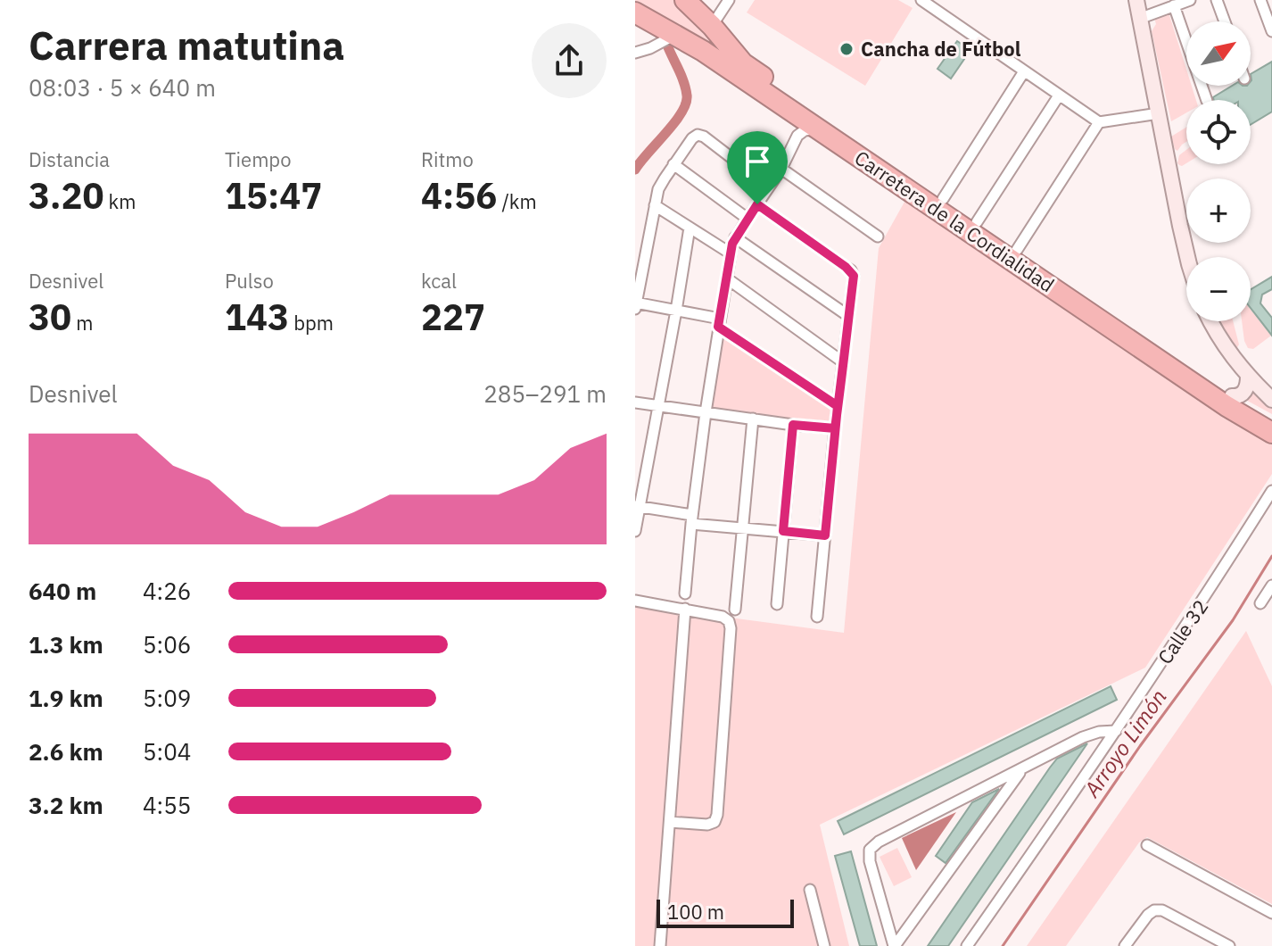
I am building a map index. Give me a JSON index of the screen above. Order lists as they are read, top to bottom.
{
  "streets": {
    "highway": ["Carretera de la Cordialidad"],
    "street": ["Calle 32"]
  },
  "water": ["Arroyo Limón"],
  "places": ["Cancha de Fútbol"],
  "scale_bar": "100 m",
  "north": "top right",
  "page": {
    "heading": ["Carrera matutina", "08:03 · 5 × 640 m"],
    "map_buttons": ["+", "−"],
    "stats": [
      ["Distancia", "3.20 km"],
      ["Tiempo", "15:47"],
      ["Ritmo", "4:56 /km"],
      ["Desnivel", "30 m"],
      ["Pulso", "143 bpm"],
      ["kcal", "227"]
    ],
    "chart": ["Desnivel", "285–291 m"],
    "list": [
      {
        "name": "640 m",
        "note": "4:26"
      },
      {
        "name": "1.3 km",
        "note": "5:06"
      },
      {
        "name": "1.9 km",
        "note": "5:09"
      },
      {
        "name": "2.6 km",
        "note": "5:04"
      },
      {
        "name": "3.2 km",
        "note": "4:55"
      }
    ],
    "scale": "100 m"
  }
}
